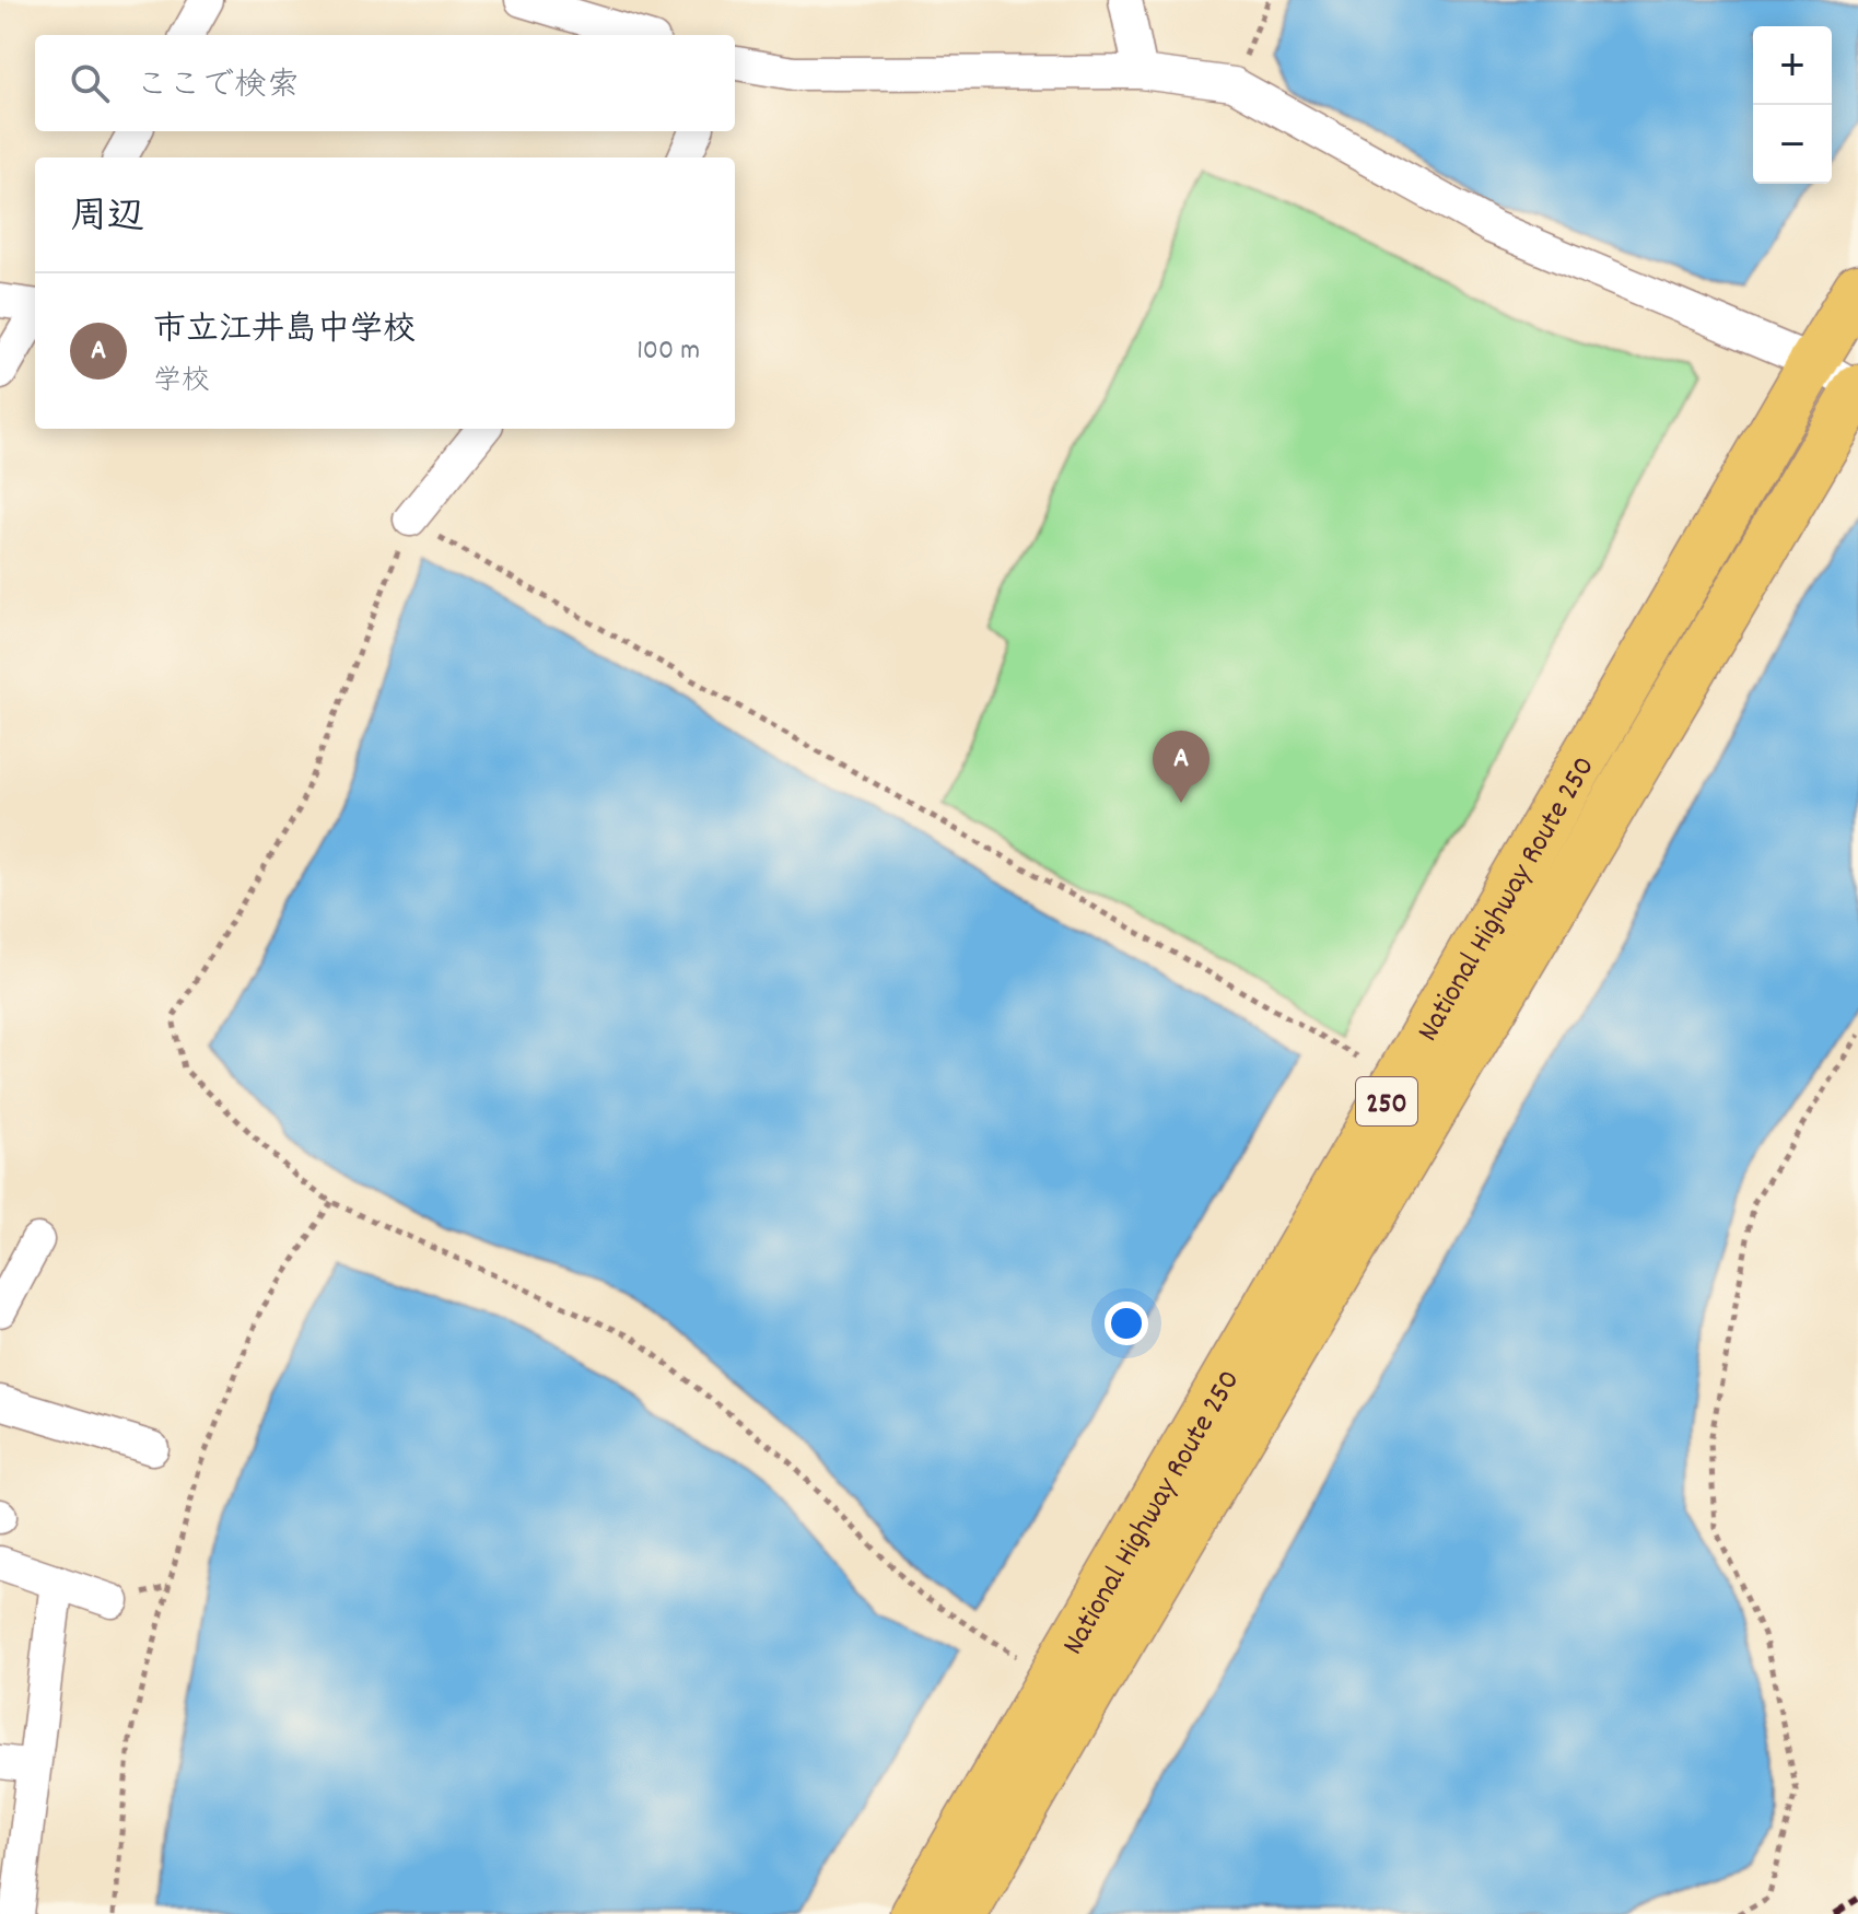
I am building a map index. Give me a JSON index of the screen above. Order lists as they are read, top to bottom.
{
  "streets": {
    "highway": ["National Highway Route 250", "250"]
  },
  "page": {
    "map_buttons": ["+", "−"],
    "search": "ここで検索",
    "heading": "周辺",
    "list": [
      {
        "mark": "A",
        "name": "市立江井島中学校",
        "note": "学校",
        "value": "100 m"
      }
    ],
    "pins": "A"
  }
}
